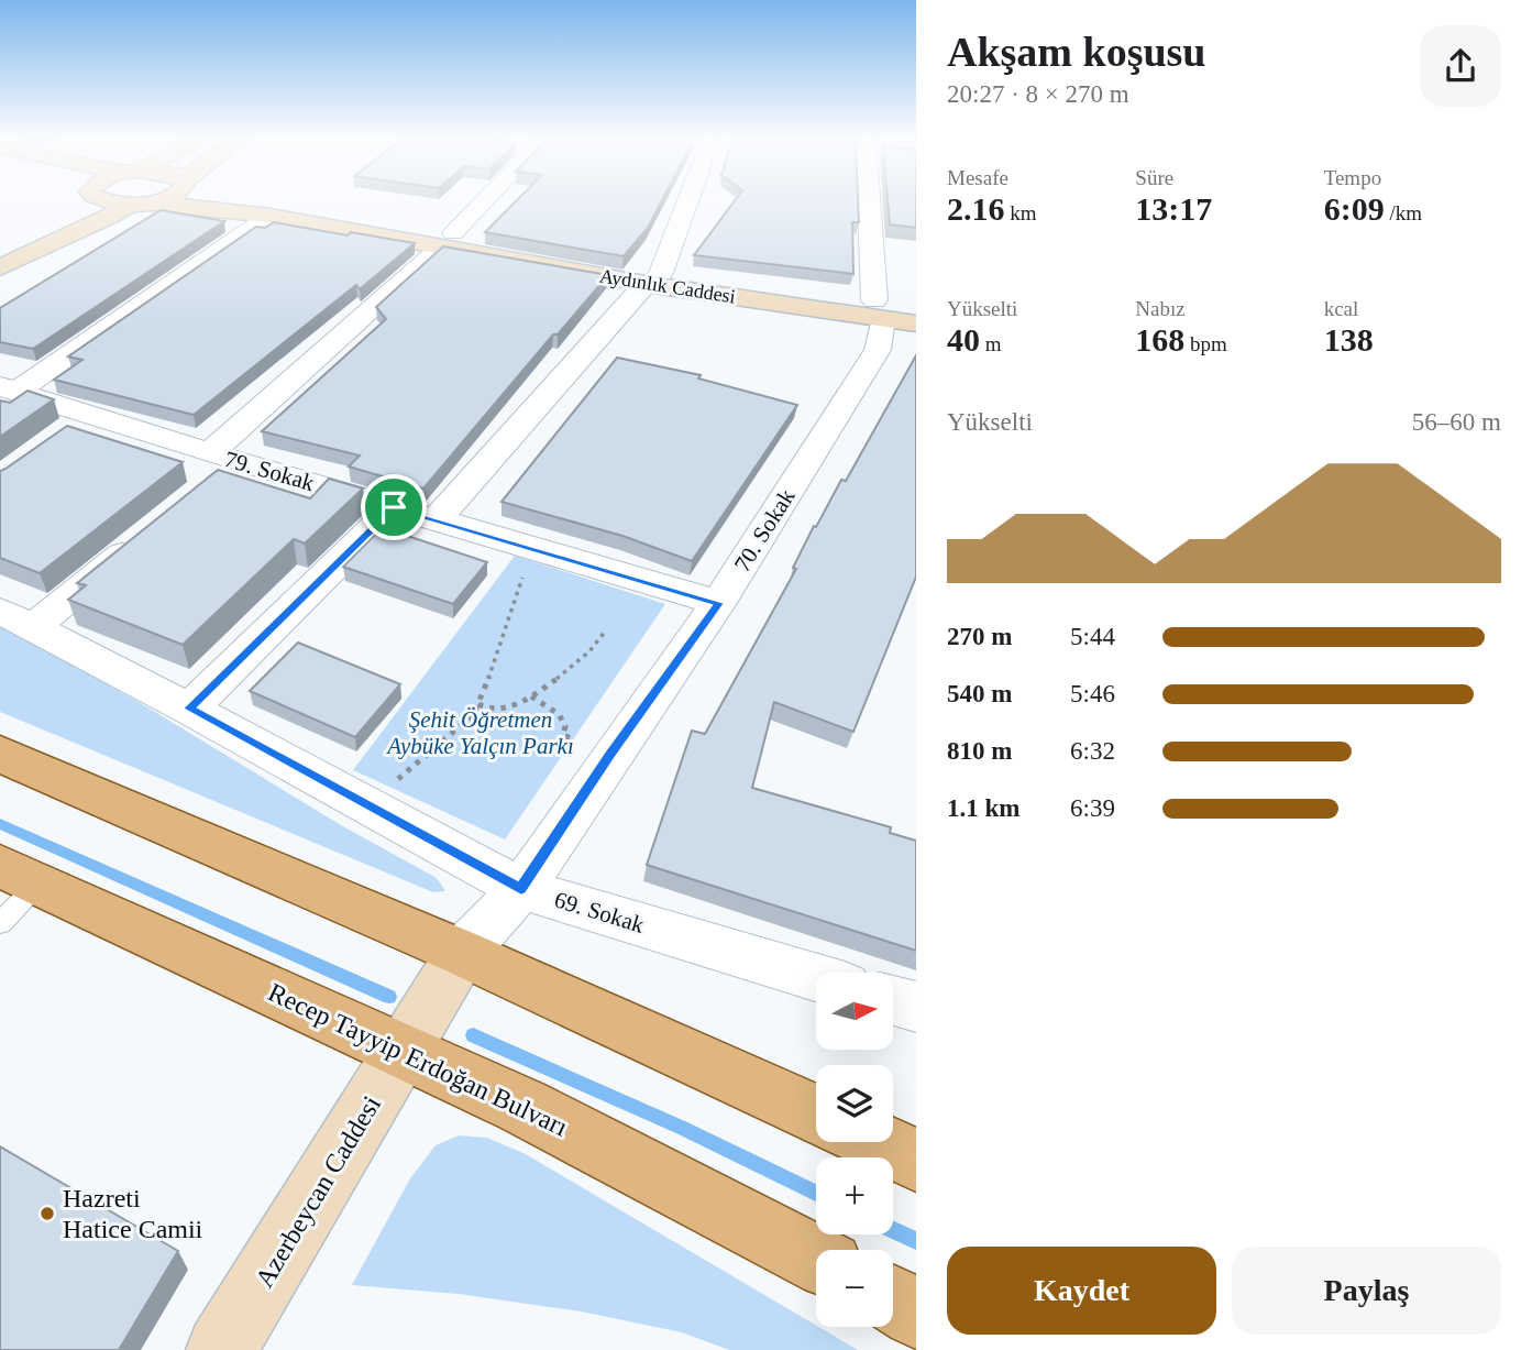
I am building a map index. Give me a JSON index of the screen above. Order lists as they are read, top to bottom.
{
  "streets": {
    "main road": ["Aydınlık Caddesi", "Recep Tayyip Erdoğan Bulvarı", "Azerbeycan Caddesi"],
    "street": ["79. Sokak", "70. Sokak", "69. Sokak"]
  },
  "crossings": [
    ["Aydınlık Caddesi", "70. Sokak"],
    ["79. Sokak", "70. Sokak"],
    ["70. Sokak", "69. Sokak"],
    ["70. Sokak", "Azerbeycan Caddesi"],
    ["Recep Tayyip Erdoğan Bulvarı", "Azerbeycan Caddesi"]
  ],
  "parks": ["Şehit Öğretmen Aybüke Yalçın Parkı"],
  "places": ["Hazreti Hatice Camii"],
  "north": "right",
  "page": {
    "heading": ["Akşam koşusu", "20:27 · 8 × 270 m"],
    "stats": [
      ["Mesafe", "2.16 km"],
      ["Süre", "13:17"],
      ["Tempo", "6:09 /km"],
      ["Yükselti", "40 m"],
      ["Nabız", "168 bpm"],
      ["kcal", "138"]
    ],
    "chart": ["Yükselti", "56–60 m"],
    "list": [
      {
        "name": "270 m",
        "note": "5:44"
      },
      {
        "name": "540 m",
        "note": "5:46"
      },
      {
        "name": "810 m",
        "note": "6:32"
      },
      {
        "name": "1.1 km",
        "note": "6:39"
      }
    ],
    "map_buttons": ["+", "−"],
    "buttons": ["Kaydet", "Paylaş"]
  }
}
